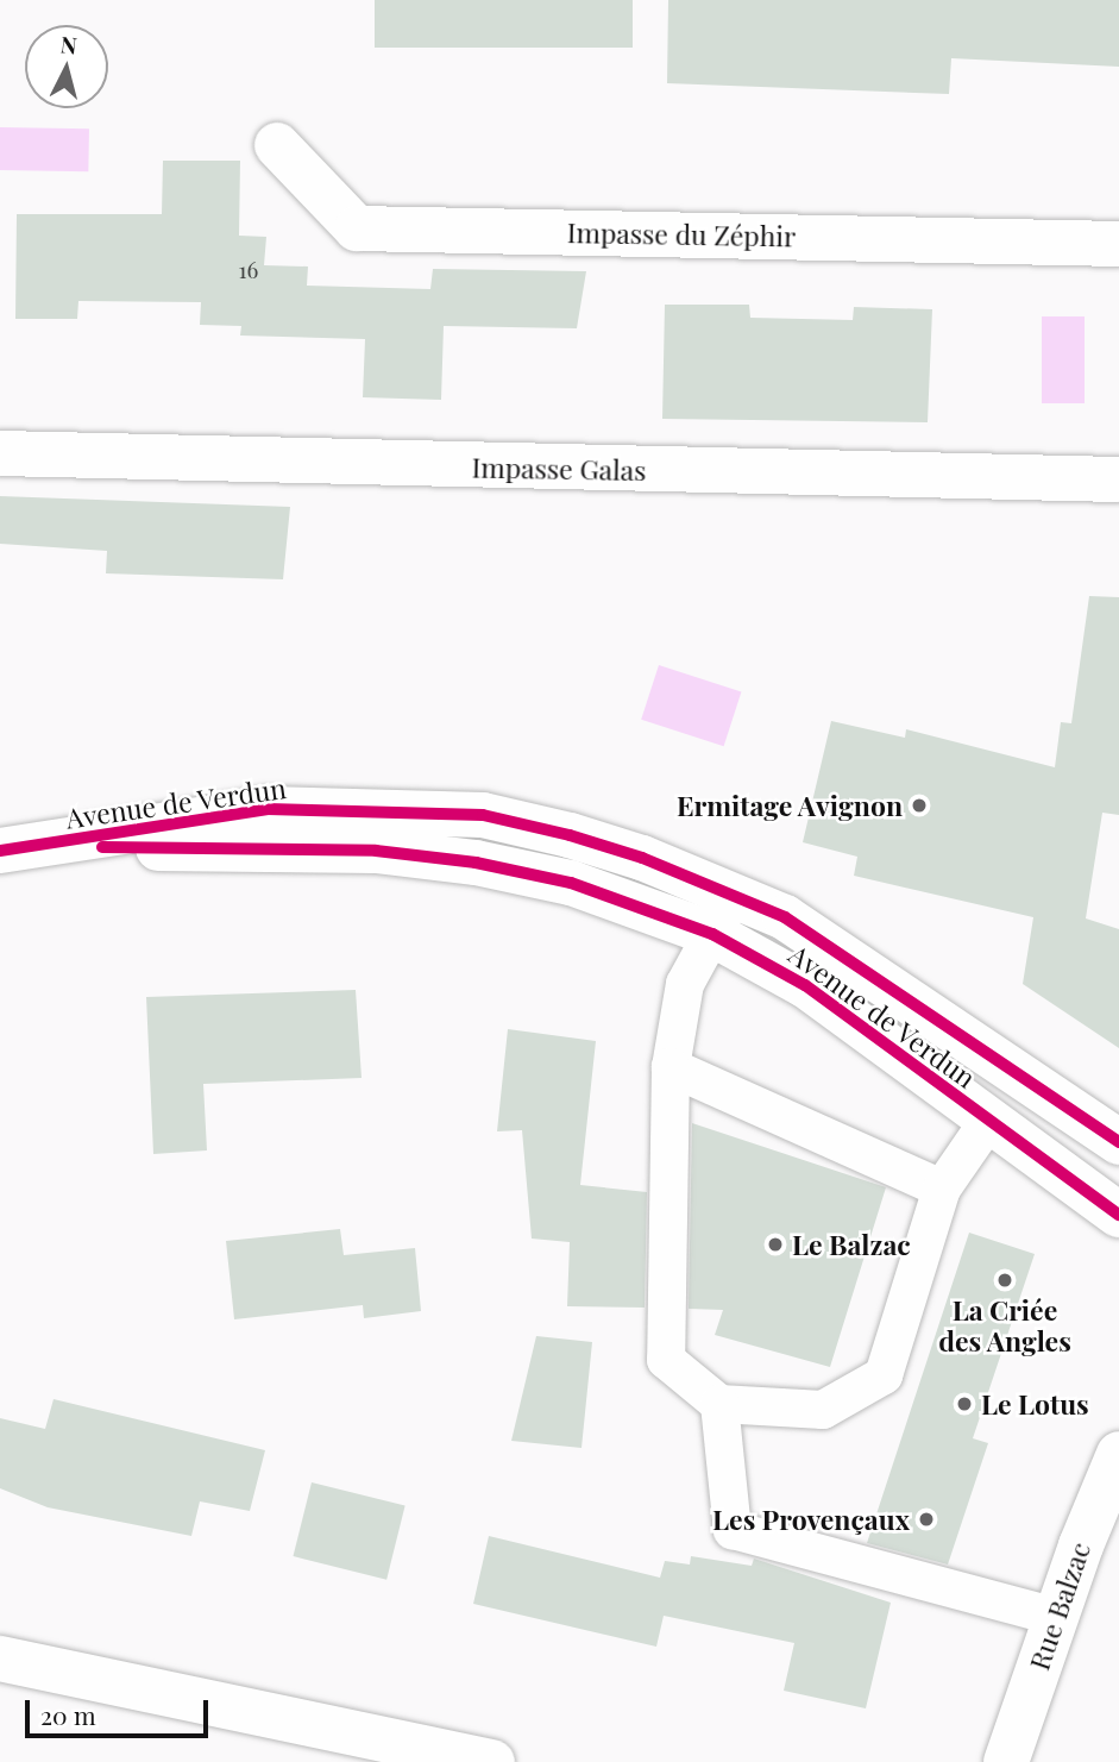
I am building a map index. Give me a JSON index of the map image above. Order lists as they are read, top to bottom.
{
  "streets": {
    "street": [
      "Impasse du Zéphir",
      "Impasse Galas",
      "Avenue de Verdun",
      "Rue Balzac"
    ]
  },
  "places": [
    "Ermitage Avignon",
    "Le Balzac",
    "La Criée des Angles",
    "Le Lotus",
    "Les Provençaux"
  ],
  "house_numbers": ["16"],
  "scale_bar": "20 m",
  "north": "top"
}
